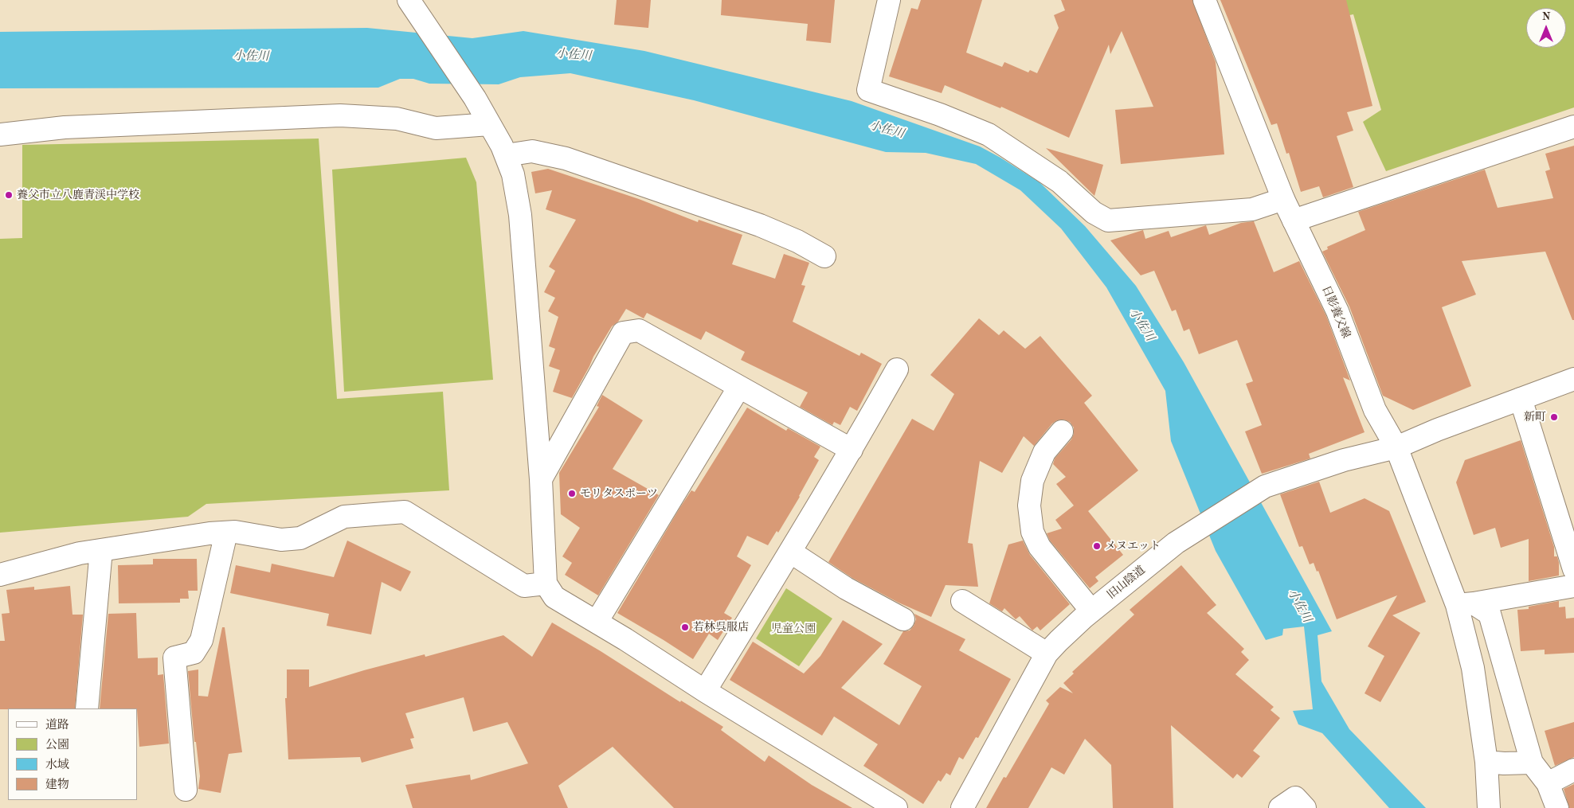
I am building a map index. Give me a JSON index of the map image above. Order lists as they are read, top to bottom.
{
  "streets": {
    "street": ["日影養父線", "旧山陰道"]
  },
  "crossings": [
    ["日影養父線", "旧山陰道"]
  ],
  "water": ["小佐川"],
  "parks": ["児童公園"],
  "places": [
    "養父市立八鹿青渓中学校",
    "新町",
    "モリタスポーツ",
    "メヌエット",
    "若林呉服店"
  ],
  "legend": [
    "道路",
    "公園",
    "水域",
    "建物"
  ],
  "north": "top"
}
